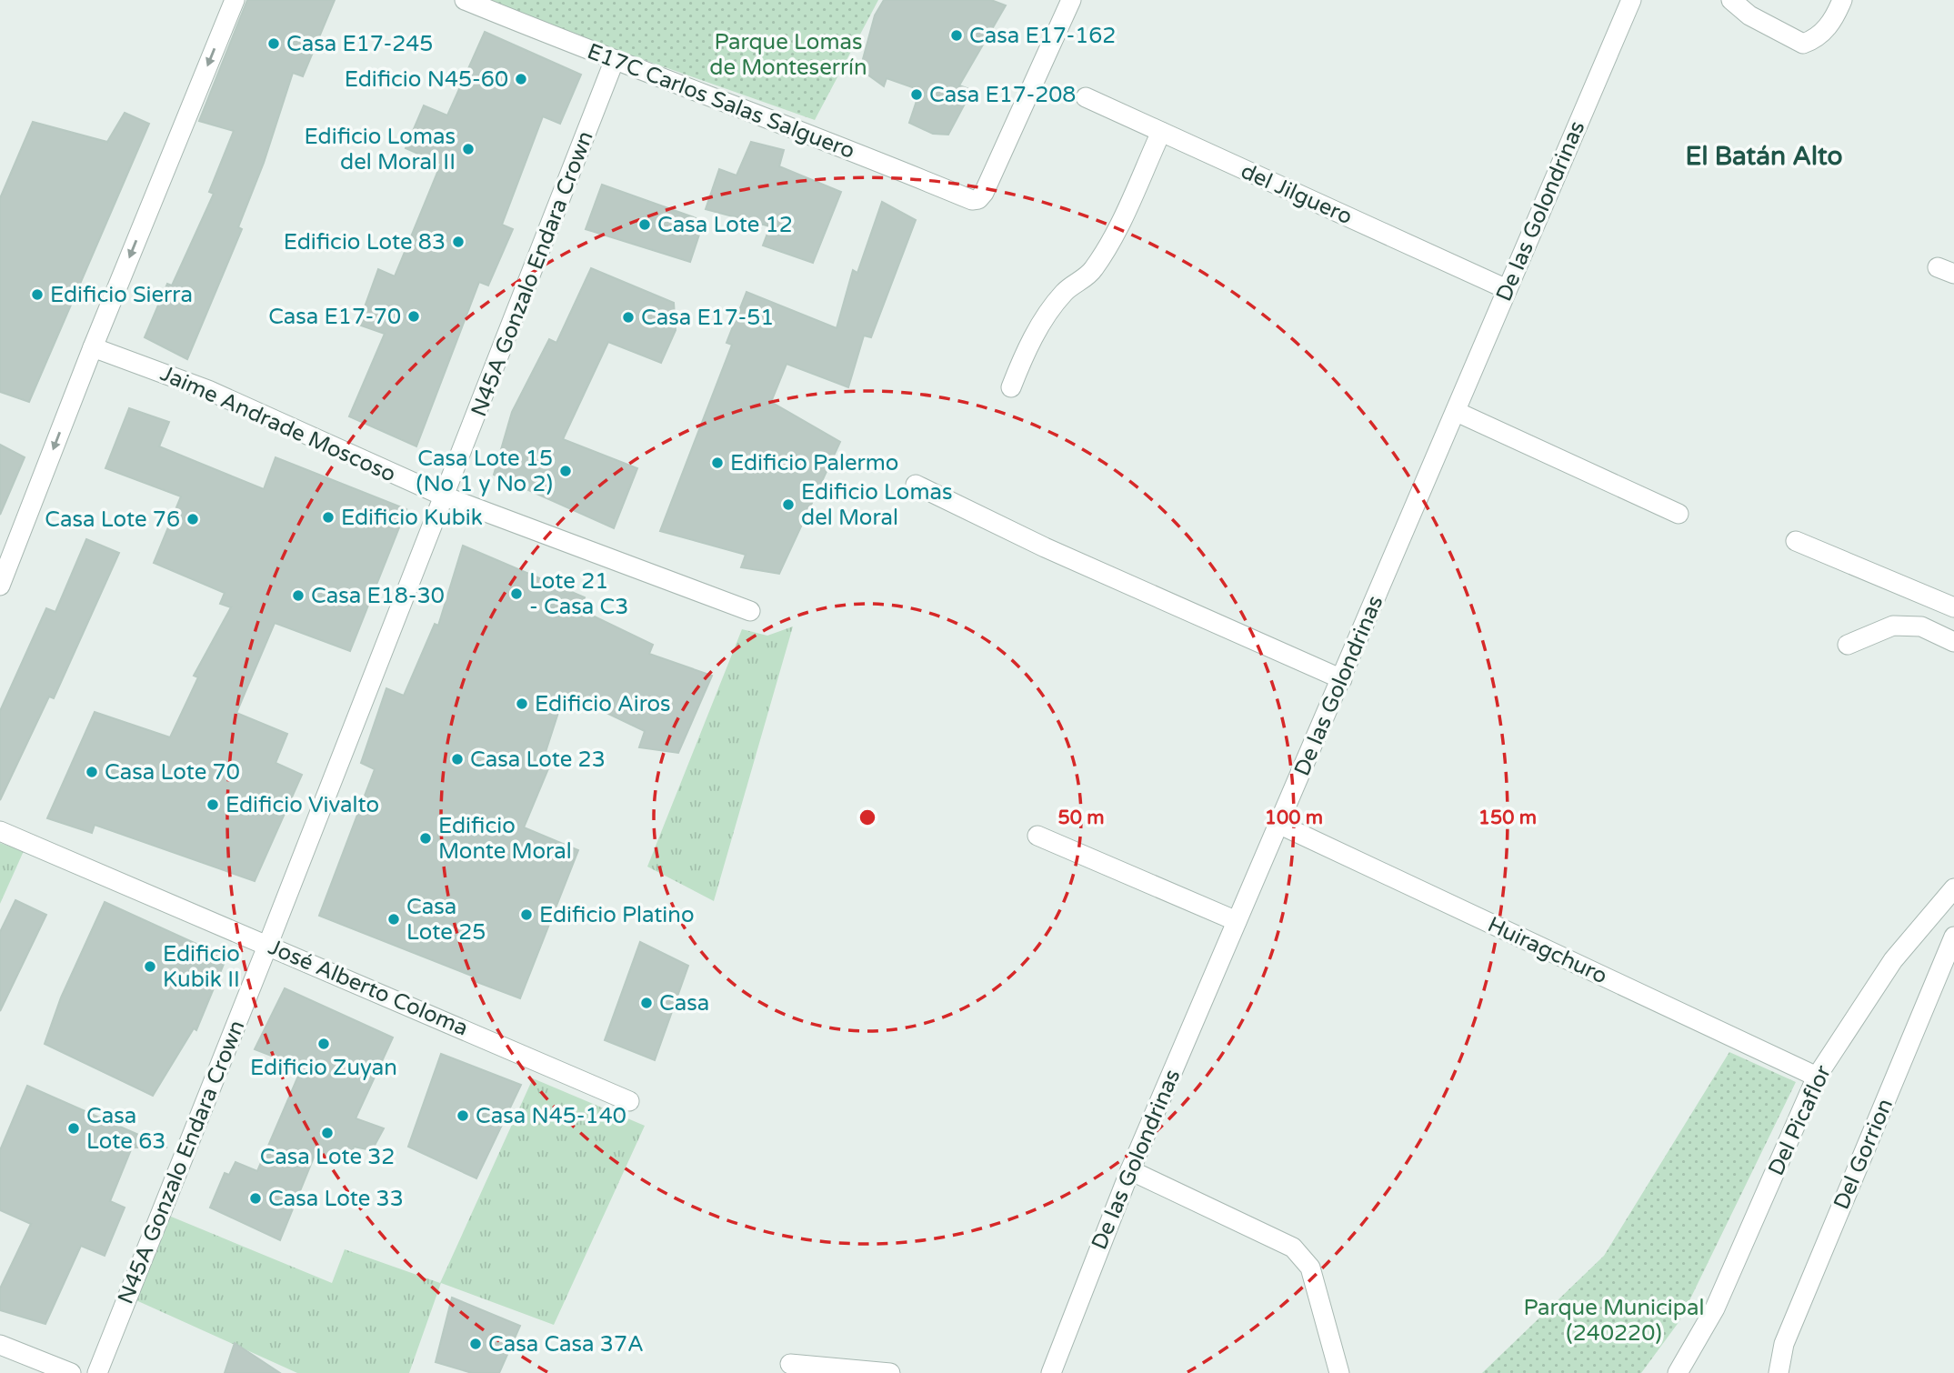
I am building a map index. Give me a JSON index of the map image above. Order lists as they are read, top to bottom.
{
  "streets": {
    "street": [
      "E17C Carlos Salas Salguero",
      "del Jilguero",
      "De las Golondrinas",
      "N45A Gonzalo Endara Crown",
      "Jaime Andrade Moscoso",
      "Huiragchuro",
      "José Alberto Coloma",
      "Del Picaflor",
      "Del Gorrion"
    ]
  },
  "crossings": [
    ["E17C Carlos Salas Salguero", "N45A Gonzalo Endara Crown"],
    ["del Jilguero", "De las Golondrinas"],
    ["De las Golondrinas", "Huiragchuro"],
    ["N45A Gonzalo Endara Crown", "Jaime Andrade Moscoso"],
    ["N45A Gonzalo Endara Crown", "José Alberto Coloma"],
    ["Huiragchuro", "Del Picaflor"]
  ],
  "districts": ["El Batán Alto"],
  "parks": ["Parque Lomas de Monteserrín", "Parque Municipal (240220)"],
  "places": [
    "Casa E17-162",
    "Casa E17-245",
    "Edificio N45-60",
    "Casa E17-208",
    "Edificio Lomas del Moral II",
    "Casa Lote 12",
    "Edificio Lote 83",
    "Edificio Sierra",
    "Casa E17-70",
    "Casa E17-51",
    "Edificio Palermo",
    "Casa Lote 15 (No 1 y No 2)",
    "Edificio Lomas del Moral",
    "Edificio Kubik",
    "Casa Lote 76",
    "Lote 21 - Casa C3",
    "Casa E18-30",
    "Edificio Airos",
    "Casa Lote 23",
    "Casa Lote 70",
    "Edificio Vivalto",
    "Edificio Monte Moral",
    "Edificio Platino",
    "Casa Lote 25",
    "Edificio Kubik II",
    "Casa",
    "Edificio Zuyan",
    "Casa N45-140",
    "Casa Lote 63",
    "Casa Lote 32",
    "Casa Lote 33",
    "Casa Casa 37A"
  ],
  "rings": ["50 m", "100 m", "150 m"]
}
